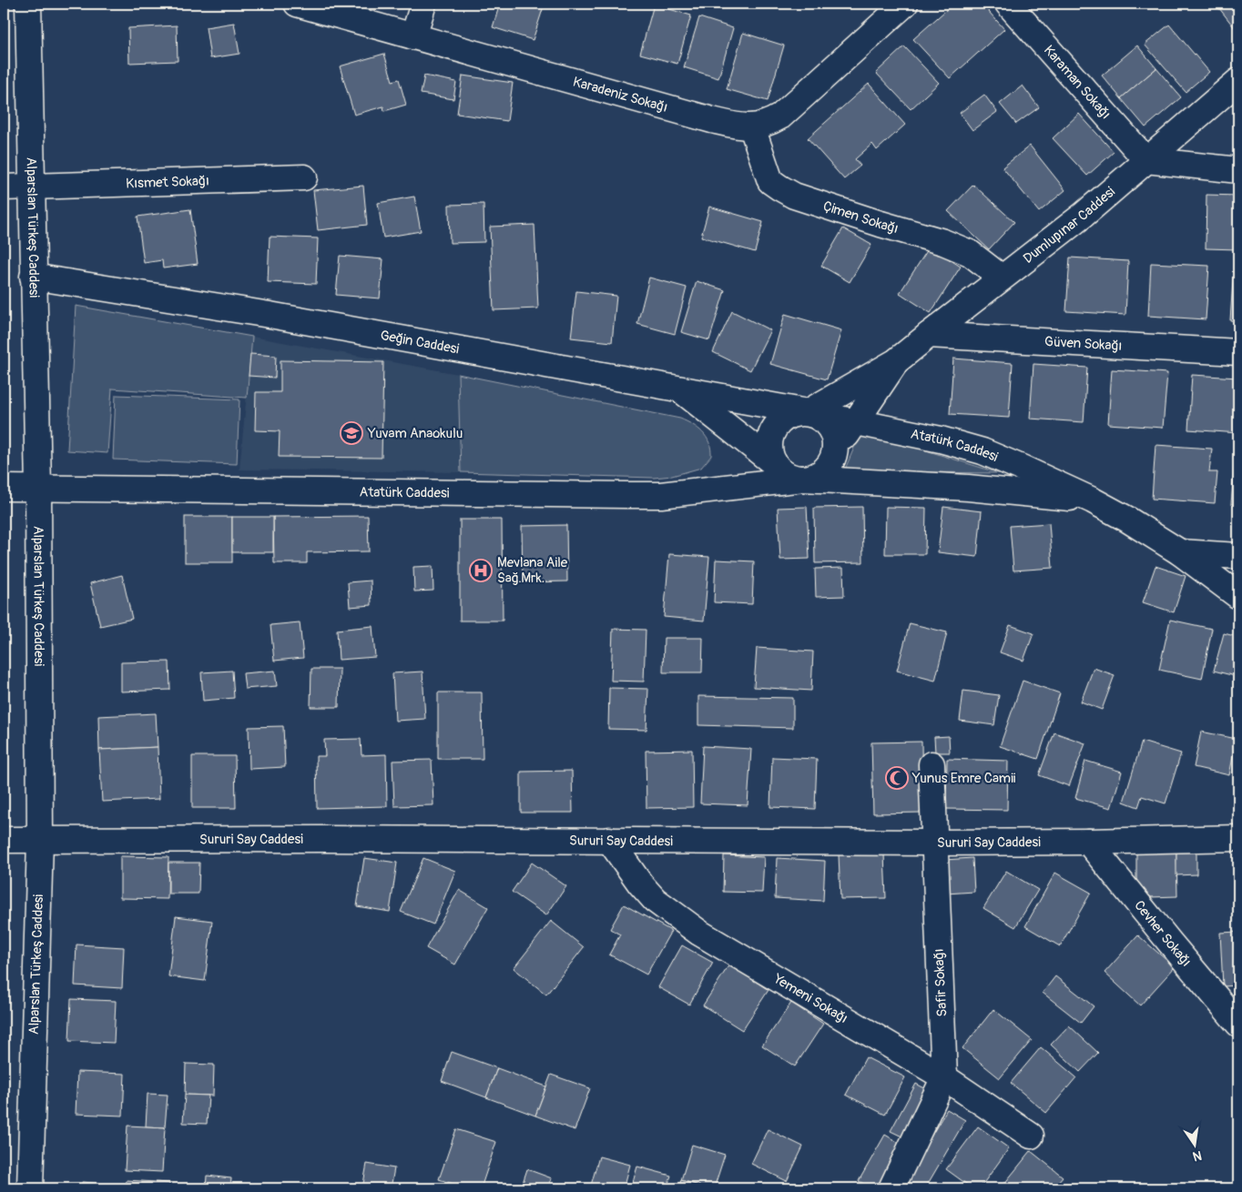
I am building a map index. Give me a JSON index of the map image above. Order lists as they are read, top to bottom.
{
  "streets": {
    "street": [
      "Karaman Sokağı",
      "Karadeniz Sokağı",
      "Kısmet Sokağı",
      "Çimen Sokağı",
      "Dumlupınar Caddesi",
      "Alparslan Türkeş Caddesi",
      "Geğin Caddesi",
      "Güven Sokağı",
      "Atatürk Caddesi",
      "Sururi Say Caddesi",
      "Cevher Sokağı",
      "Safir Sokağı",
      "Yemeni Sokağı"
    ]
  },
  "crossings": [
    ["Karaman Sokağı", "Dumlupınar Caddesi"],
    ["Karadeniz Sokağı", "Çimen Sokağı"],
    ["Kısmet Sokağı", "Alparslan Türkeş Caddesi"],
    ["Çimen Sokağı", "Dumlupınar Caddesi"],
    ["Dumlupınar Caddesi", "Geğin Caddesi"],
    ["Dumlupınar Caddesi", "Güven Sokağı"],
    ["Dumlupınar Caddesi", "Atatürk Caddesi"],
    ["Alparslan Türkeş Caddesi", "Geğin Caddesi"],
    ["Alparslan Türkeş Caddesi", "Atatürk Caddesi"],
    ["Alparslan Türkeş Caddesi", "Sururi Say Caddesi"],
    ["Geğin Caddesi", "Atatürk Caddesi"],
    ["Sururi Say Caddesi", "Cevher Sokağı"],
    ["Sururi Say Caddesi", "Safir Sokağı"],
    ["Sururi Say Caddesi", "Yemeni Sokağı"],
    ["Safir Sokağı", "Yemeni Sokağı"]
  ],
  "places": {
    "school or university": ["Yuvam Anaokulu"],
    "hospital": ["Mevlana Aile Sağ.Mrk."],
    "mosque": ["Yunus Emre Camii"]
  },
  "north": "bottom"
}
